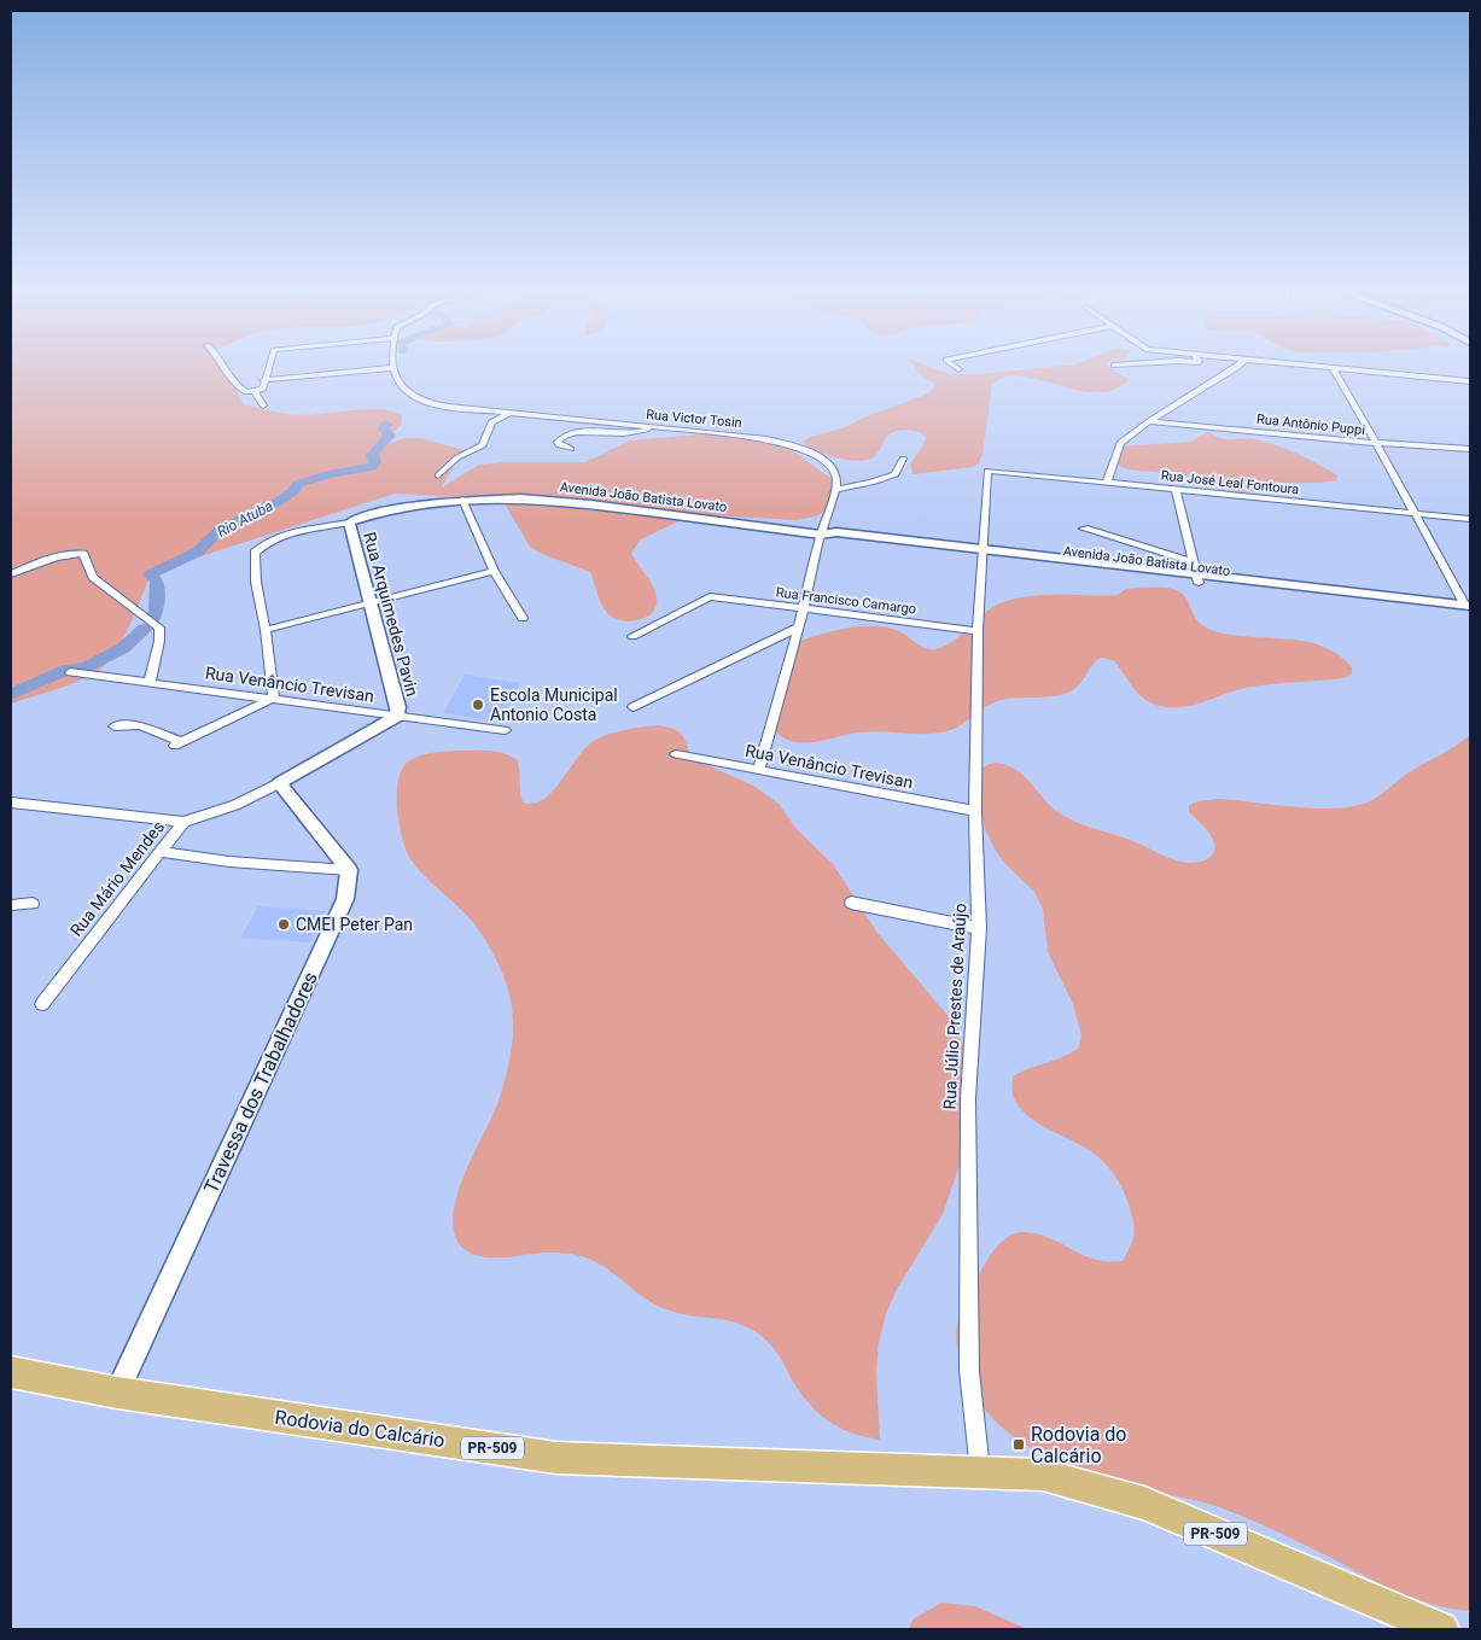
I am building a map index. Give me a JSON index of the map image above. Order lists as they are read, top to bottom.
{
  "streets": {
    "main road": ["Rodovia do Calcário", "PR-509"],
    "street": [
      "Rua Victor Tosin",
      "Rua Antônio Puppi",
      "Rua José Leal Fontoura",
      "Avenida João Batista Lovato",
      "Rua Francisco Camargo",
      "Rua Arquimedes Pavin",
      "Rua Venâncio Trevisan",
      "Rua Mário Mendes",
      "Rua Júlio Prestes de Araújo",
      "Travessa dos Trabalhadores"
    ]
  },
  "crossings": [
    ["Rua José Leal Fontoura", "Rua Júlio Prestes de Araújo"],
    ["Avenida João Batista Lovato", "Rua Arquimedes Pavin"],
    ["Avenida João Batista Lovato", "Rua Júlio Prestes de Araújo"],
    ["Rua Francisco Camargo", "Rua Júlio Prestes de Araújo"],
    ["Rua Arquimedes Pavin", "Rua Venâncio Trevisan"],
    ["Rua Arquimedes Pavin", "Rua Mário Mendes"],
    ["Rua Venâncio Trevisan", "Rua Mário Mendes"],
    ["Rua Venâncio Trevisan", "Rua Júlio Prestes de Araújo"],
    ["Rua Júlio Prestes de Araújo", "Rodovia do Calcário"],
    ["Travessa dos Trabalhadores", "Rodovia do Calcário"]
  ],
  "water": ["Rio Atuba"],
  "places": {
    "other": ["Escola Municipal Antonio Costa", "CMEI Peter Pan"],
    "transit": ["Rodovia do Calcário"]
  }
}
